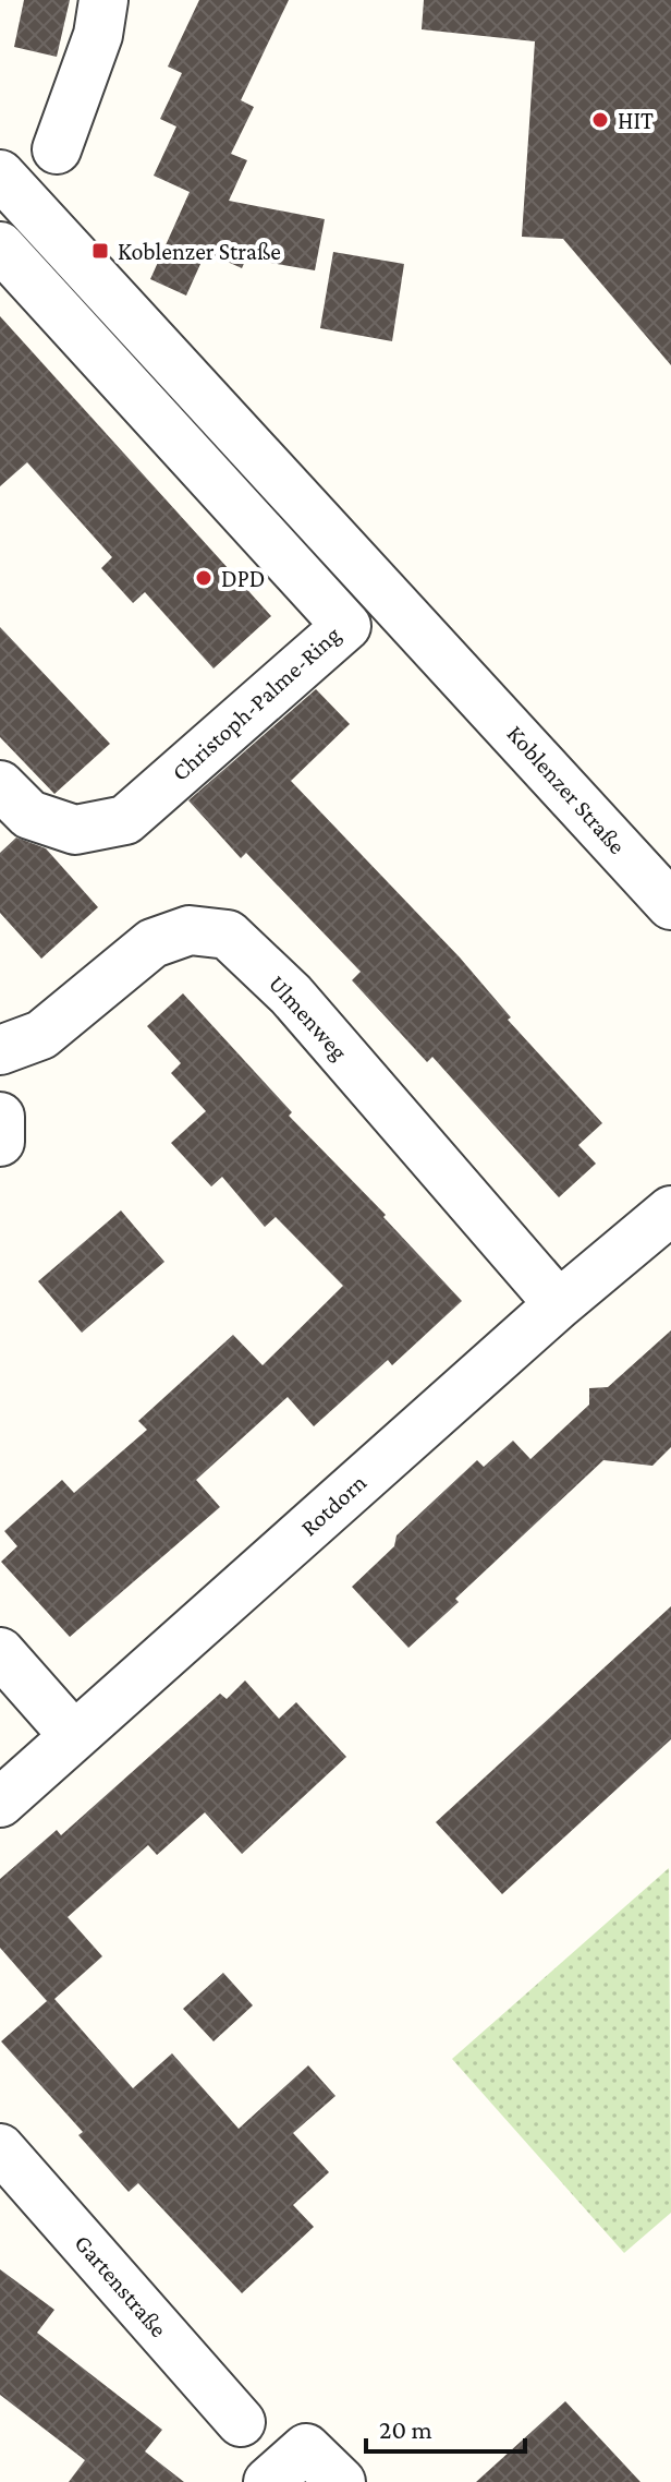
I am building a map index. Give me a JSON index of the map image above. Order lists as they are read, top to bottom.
{
  "streets": {
    "street": [
      "Christoph-Palme-Ring",
      "Koblenzer Straße",
      "Ulmenweg",
      "Rotdorn",
      "Gartenstraße"
    ]
  },
  "crossings": [
    ["Ulmenweg", "Rotdorn"]
  ],
  "places": {
    "other": ["HIT", "DPD"],
    "transit": ["Koblenzer Straße"]
  },
  "scale_bar": "20 m"
}
